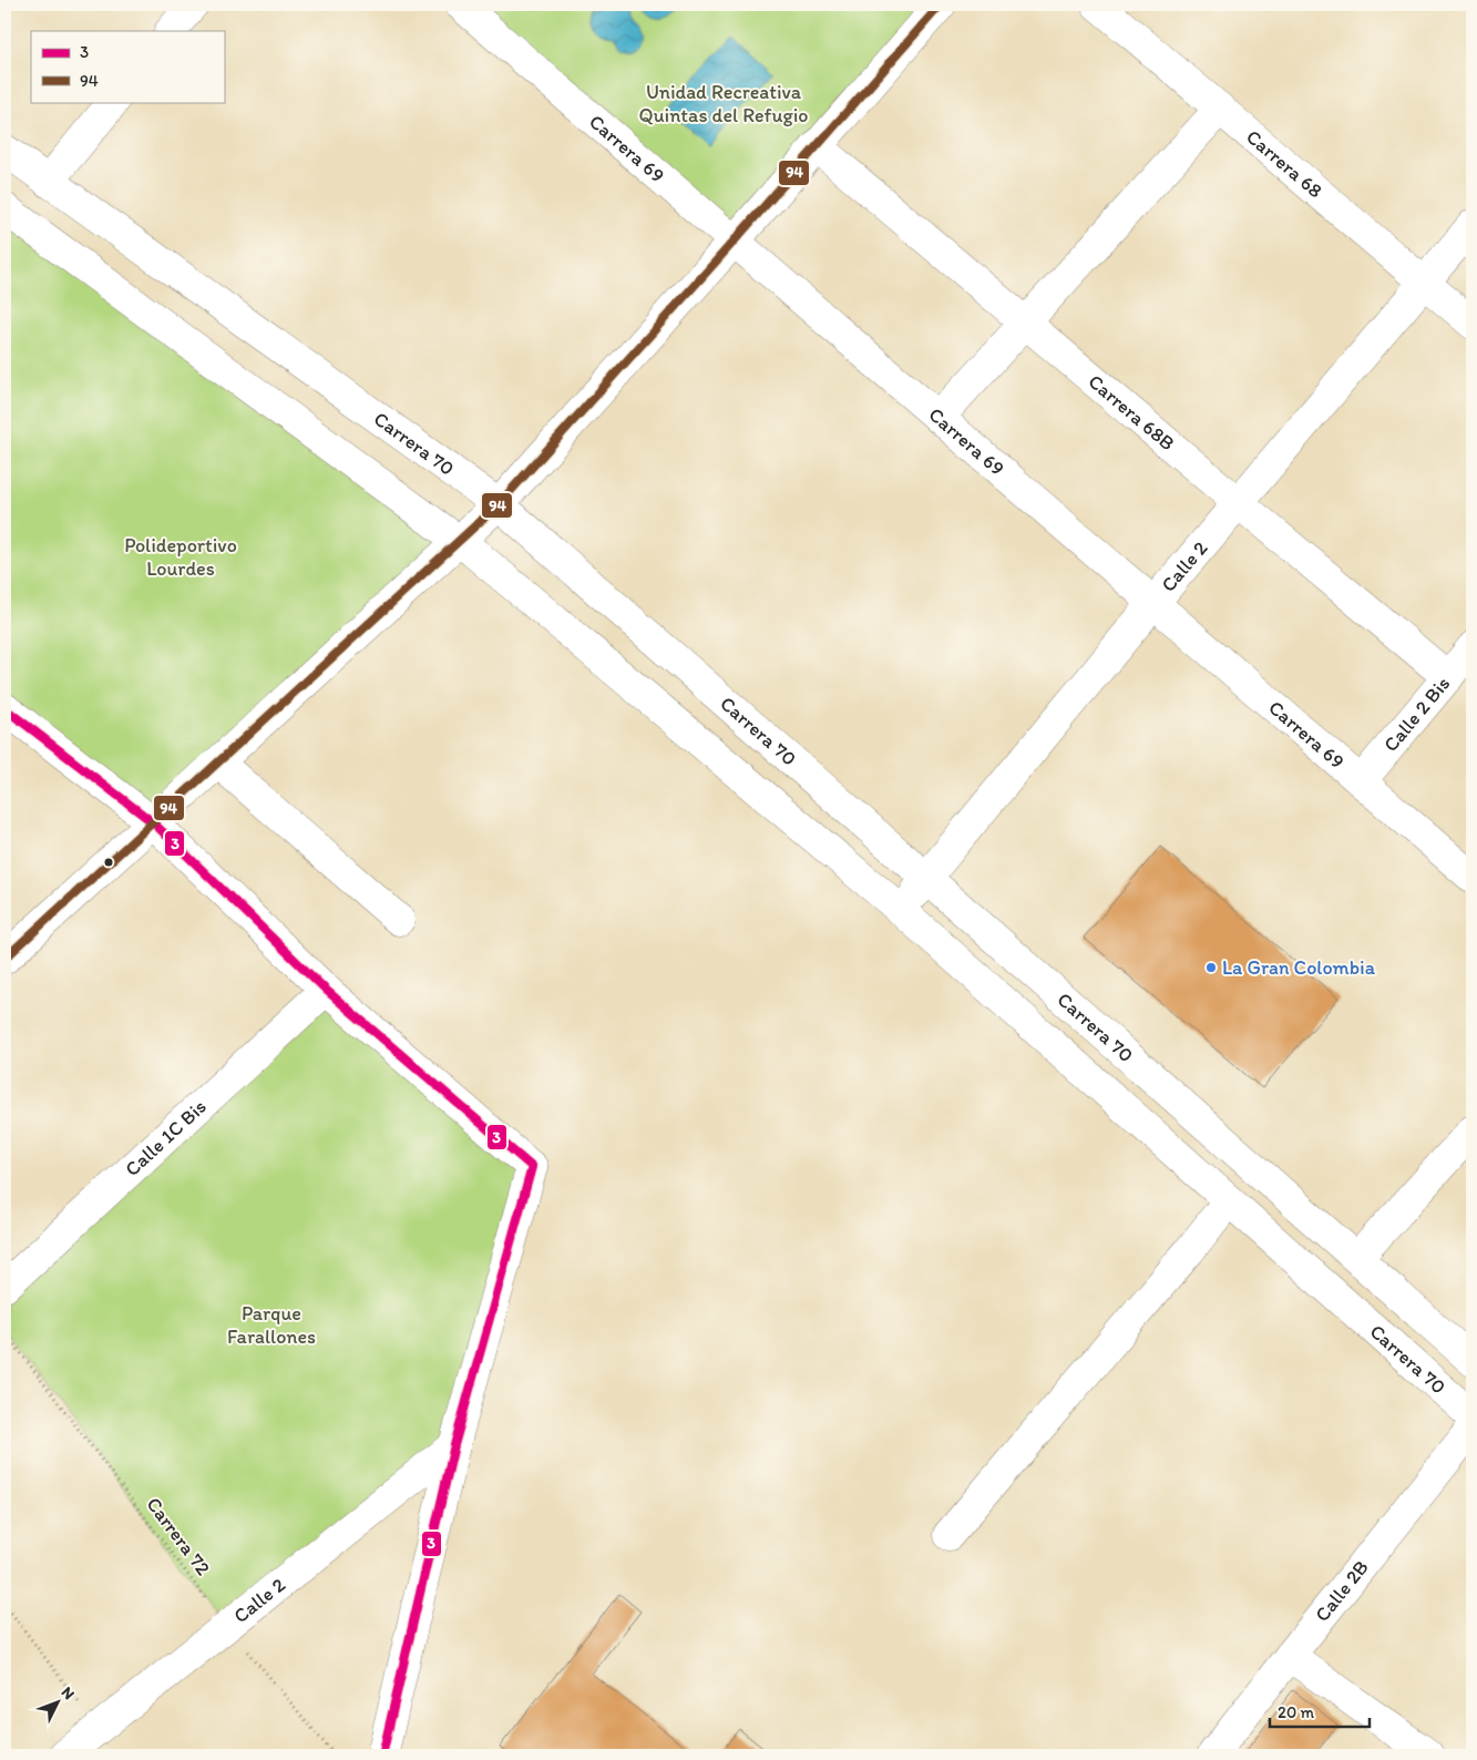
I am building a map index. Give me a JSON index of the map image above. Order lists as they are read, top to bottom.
{
  "streets": {
    "street": [
      "Carrera 69",
      "Carrera 68",
      "Carrera 68B",
      "Carrera 70",
      "Calle 2",
      "Calle 2 Bis",
      "Calle 1C Bis",
      "Calle 2B"
    ],
    "path": ["Carrera 72"]
  },
  "crossings": [
    ["Carrera 69", "Calle 2"],
    ["Carrera 69", "Calle 2 Bis"],
    ["Carrera 68", "Calle 2"],
    ["Carrera 68B", "Calle 2"],
    ["Carrera 68B", "Calle 2 Bis"],
    ["Carrera 70", "Calle 2"],
    ["Calle 2", "Carrera 72"]
  ],
  "parks": ["Unidad Recreativa Quintas del Refugio", "Polideportivo Lourdes", "Parque Farallones"],
  "places": ["La Gran Colombia"],
  "lines": ["transit line 94", "transit line 3"],
  "legend": ["3", "94"],
  "scale_bar": "20 m",
  "north": "top right"
}
